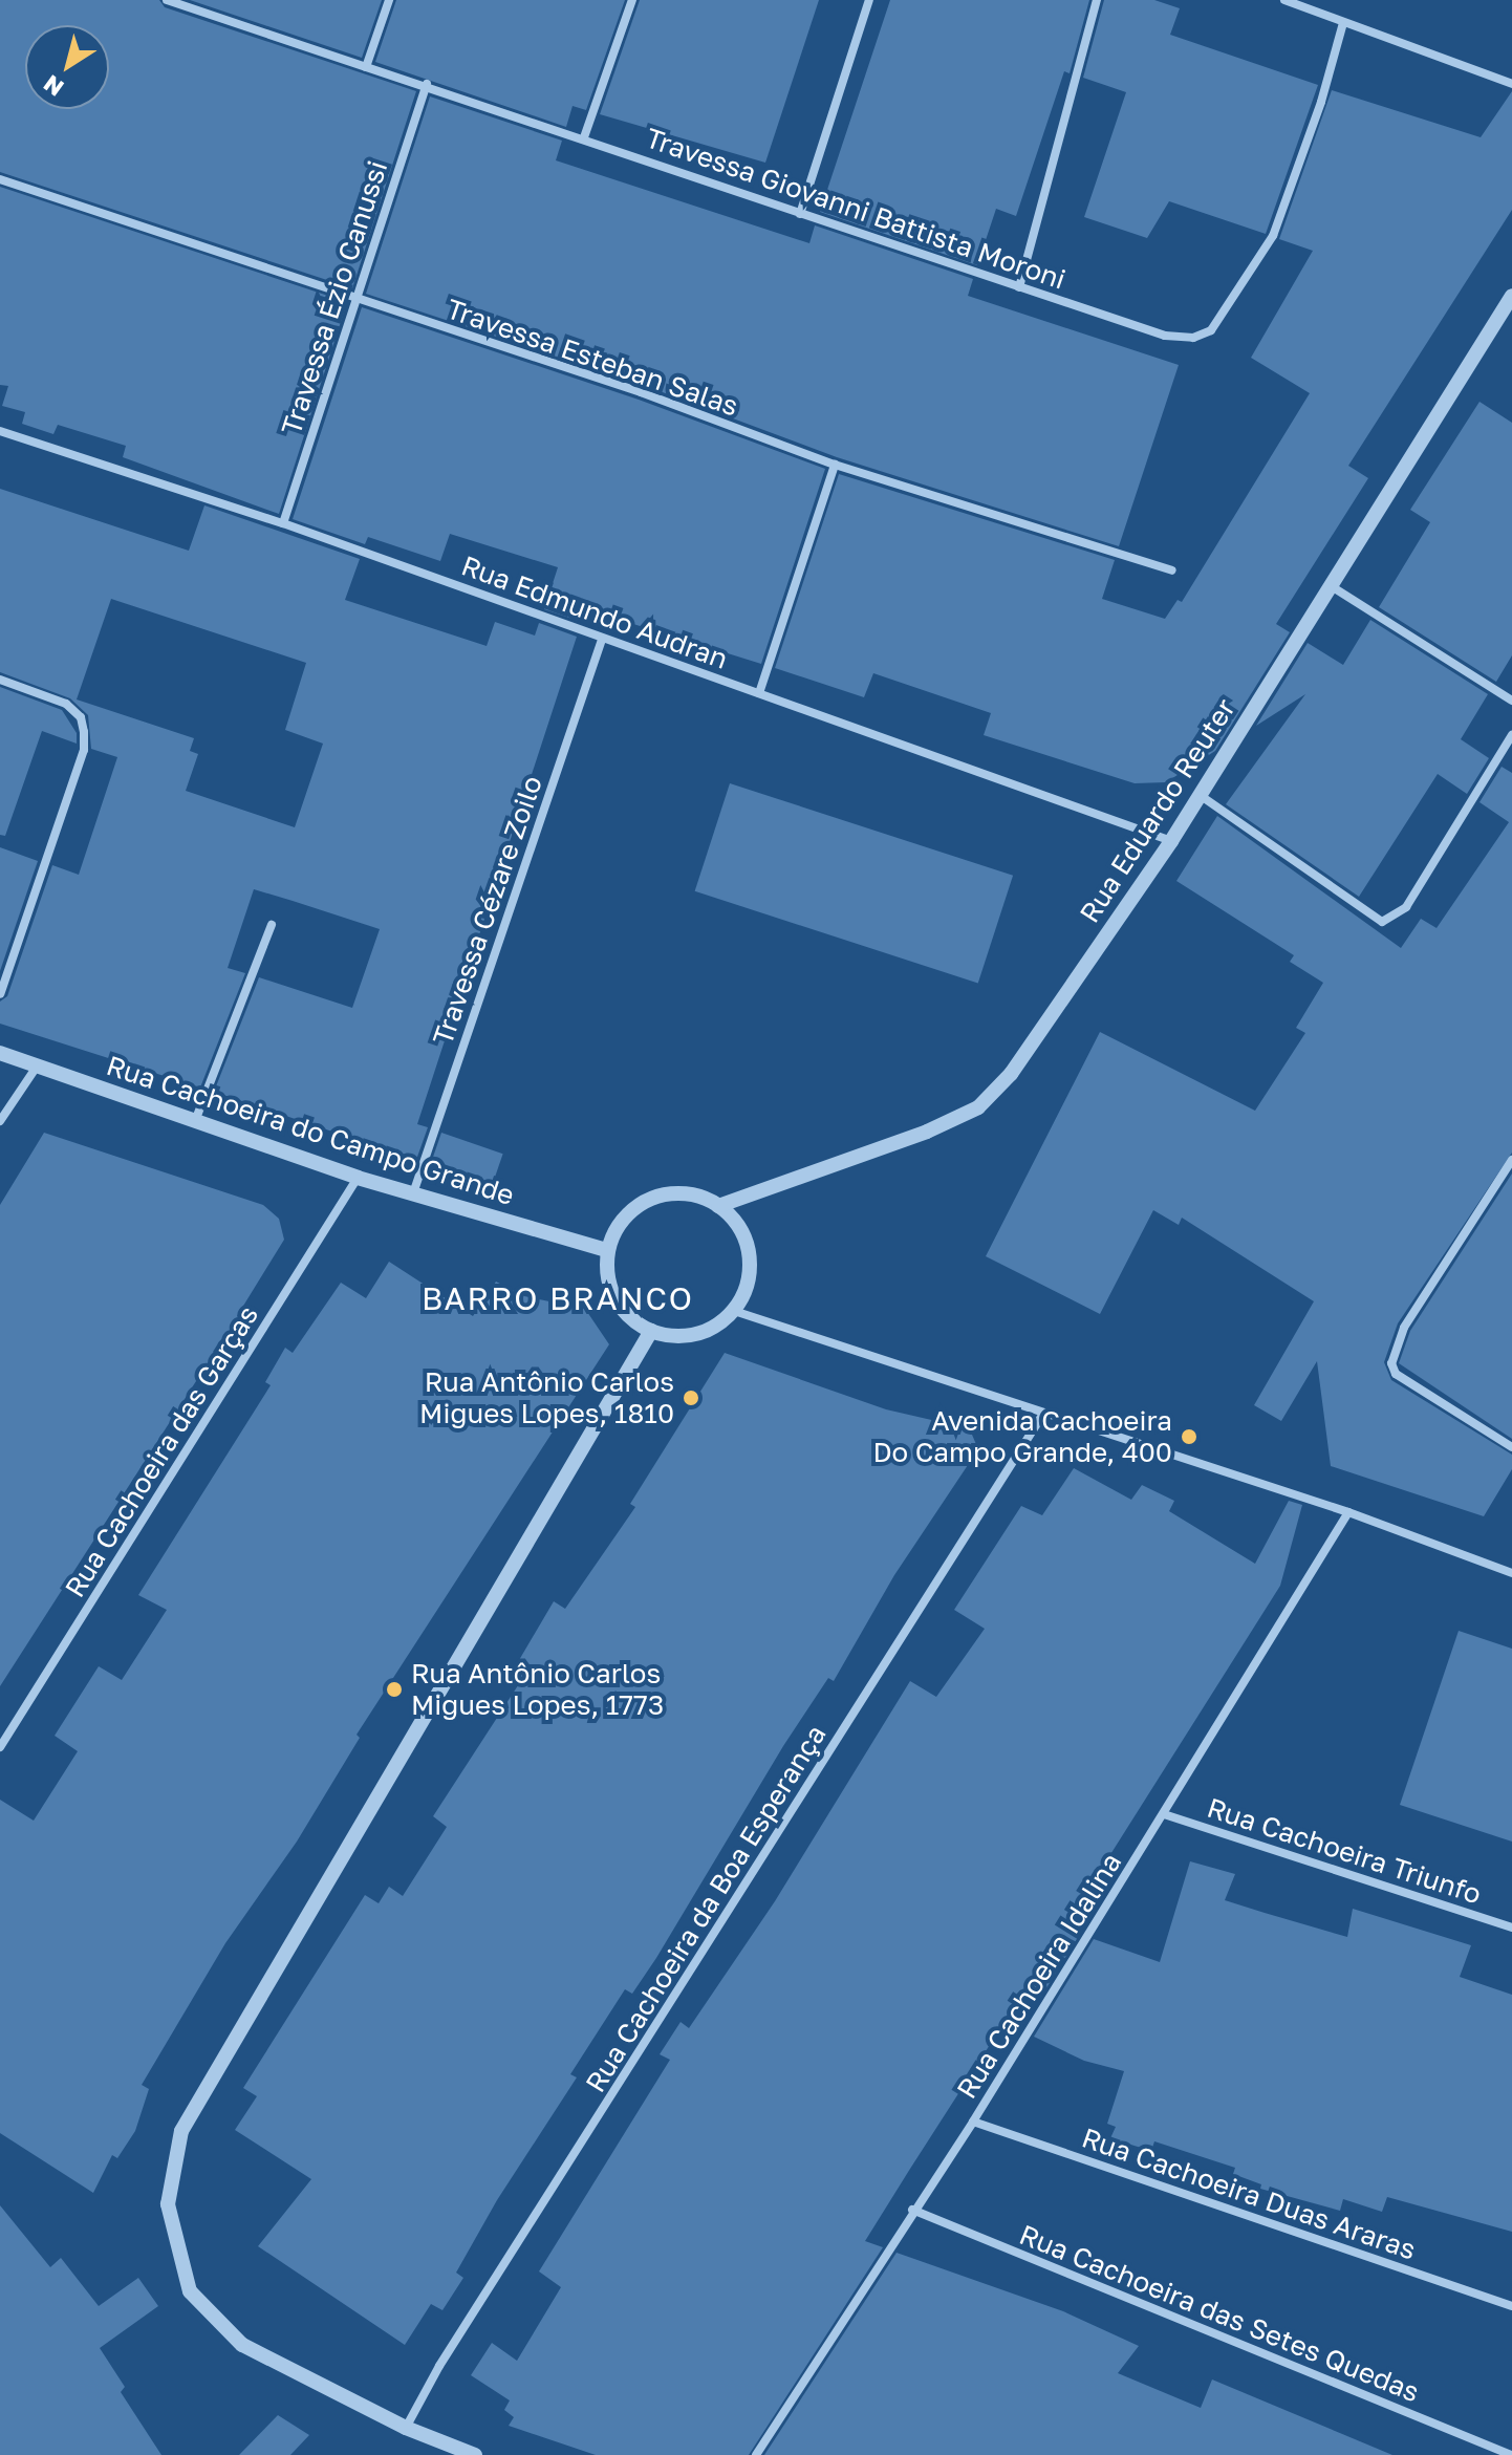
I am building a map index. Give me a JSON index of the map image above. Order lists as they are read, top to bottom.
{
  "streets": {
    "street": [
      "Travessa Giovanni Battista Moroni",
      "Travessa Ézio Canussi",
      "Travessa Esteban Salas",
      "Rua Edmundo Audran",
      "Rua Eduardo Reuter",
      "Travessa Cézare Zoilo",
      "Rua Cachoeira do Campo Grande",
      "Rua Cachoeira das Garças",
      "Rua Cachoeira Triunfo",
      "Rua Cachoeira da Boa Esperança",
      "Rua Cachoeira Idalina",
      "Rua Cachoeira Duas Araras",
      "Rua Cachoeira das Setes Quedas"
    ]
  },
  "crossings": [
    ["Travessa Giovanni Battista Moroni", "Travessa Ézio Canussi"],
    ["Travessa Ézio Canussi", "Travessa Esteban Salas"],
    ["Travessa Ézio Canussi", "Rua Edmundo Audran"],
    ["Rua Edmundo Audran", "Rua Eduardo Reuter"],
    ["Rua Edmundo Audran", "Travessa Cézare Zoilo"],
    ["Rua Eduardo Reuter", "Rua Cachoeira do Campo Grande"],
    ["Travessa Cézare Zoilo", "Rua Cachoeira do Campo Grande"],
    ["Rua Cachoeira do Campo Grande", "Rua Cachoeira das Garças"],
    ["Rua Cachoeira Triunfo", "Rua Cachoeira Idalina"],
    ["Rua Cachoeira Idalina", "Rua Cachoeira Duas Araras"],
    ["Rua Cachoeira Idalina", "Rua Cachoeira das Setes Quedas"]
  ],
  "districts": ["BARRO BRANCO"],
  "places": ["Rua Antônio Carlos Migues Lopes, 1810", "Avenida Cachoeira Do Campo Grande, 400", "Rua Antônio Carlos Migues Lopes, 1773"],
  "north": "bottom left"
}
